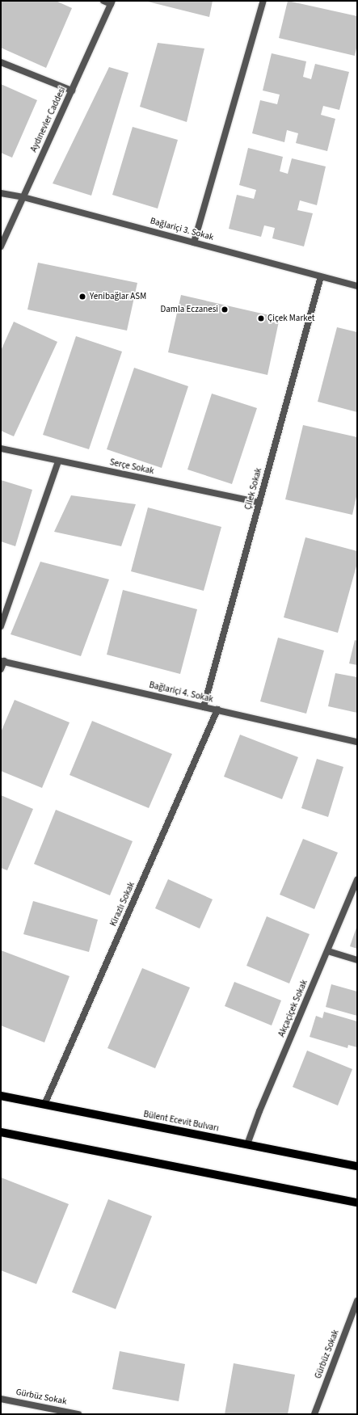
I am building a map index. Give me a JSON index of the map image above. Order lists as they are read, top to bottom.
{
  "streets": {
    "main road": ["Bülent Ecevit Bulvarı"],
    "street": [
      "Aydınevler Caddesi",
      "Bağlariçi 3. Sokak",
      "Serçe Sokak",
      "Çilek Sokak",
      "Bağlariçi 4. Sokak",
      "Kirazlı Sokak",
      "Akçaçiçek Sokak",
      "Gürbüz Sokak"
    ]
  },
  "crossings": [
    ["Aydınevler Caddesi", "Bağlariçi 3. Sokak"],
    ["Bağlariçi 3. Sokak", "Çilek Sokak"],
    ["Serçe Sokak", "Çilek Sokak"],
    ["Çilek Sokak", "Bağlariçi 4. Sokak"],
    ["Bağlariçi 4. Sokak", "Kirazlı Sokak"],
    ["Kirazlı Sokak", "Bülent Ecevit Bulvarı"],
    ["Akçaçiçek Sokak", "Bülent Ecevit Bulvarı"]
  ],
  "places": ["Yenibağlar ASM", "Damla Eczanesi", "Çiçek Market"]
}
